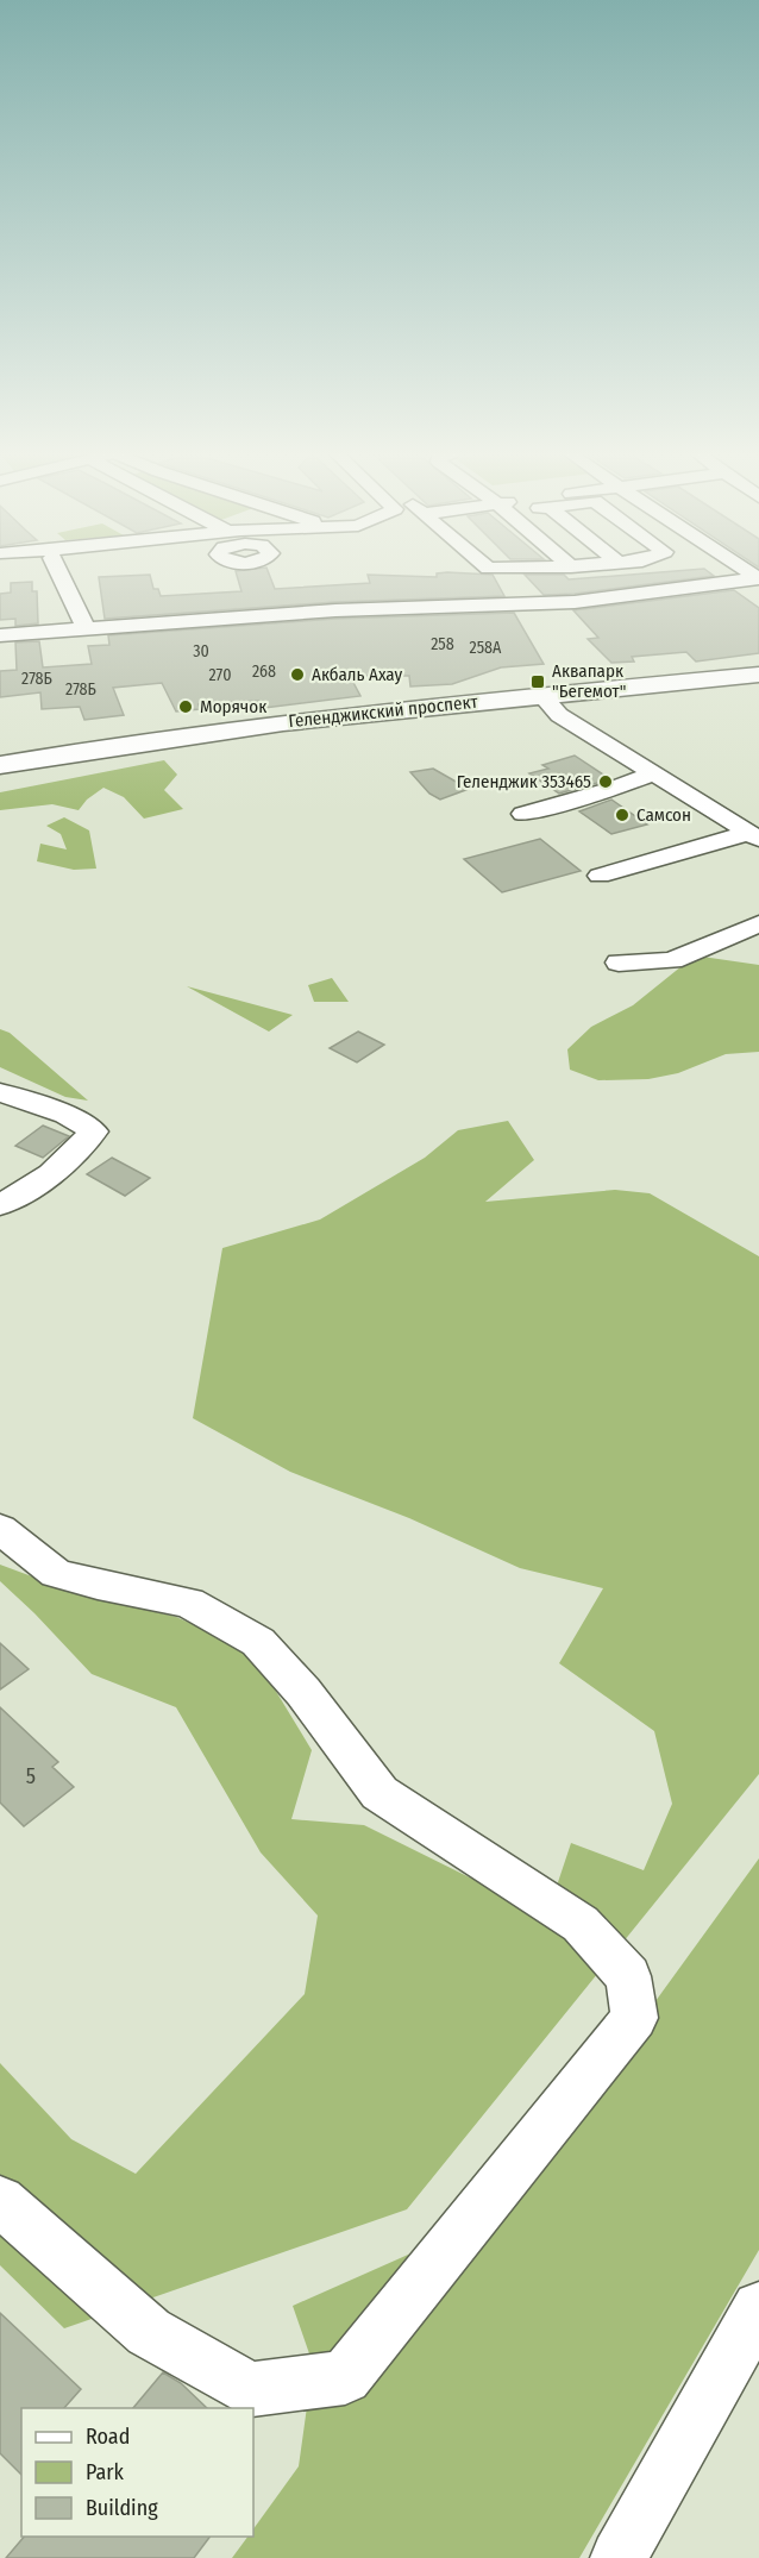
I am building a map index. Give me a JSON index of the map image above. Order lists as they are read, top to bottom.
{
  "streets": {
    "main road": ["Геленджикский проспект"]
  },
  "places": {
    "other": [
      "Акбаль Ахау",
      "Морячок",
      "Геленджик 353465",
      "Самсон"
    ],
    "transit": ["Аквапарк \"Бегемот\""]
  },
  "house_numbers": [
    "258",
    "258А",
    "30",
    "268",
    "270",
    "278Б",
    "278Б",
    "5"
  ],
  "legend": ["Road", "Park", "Building"]
}
